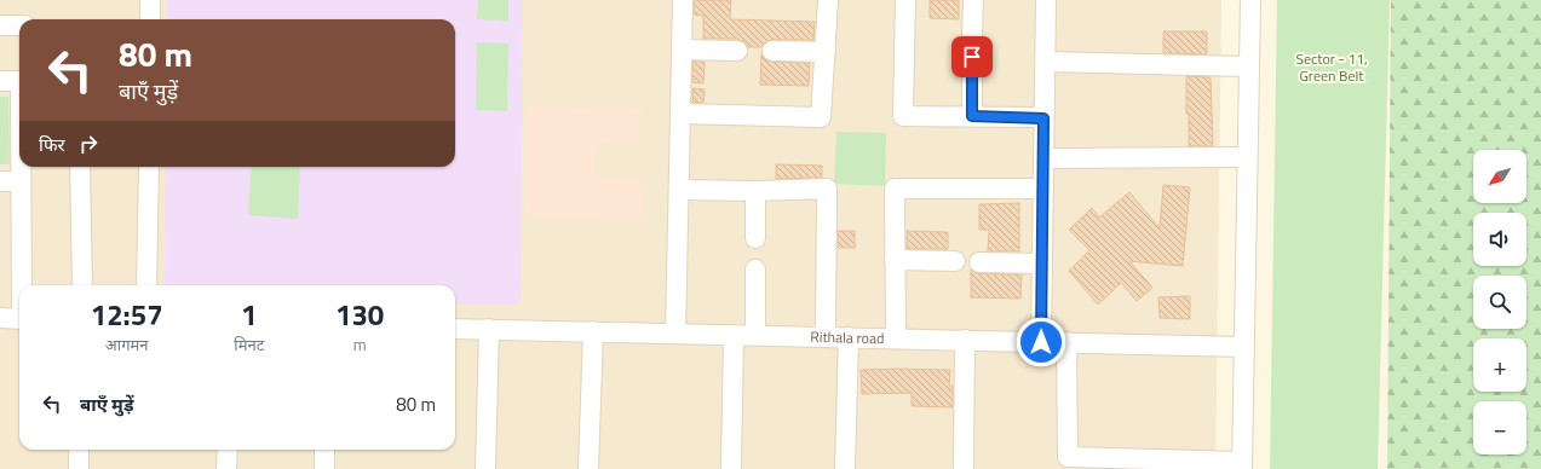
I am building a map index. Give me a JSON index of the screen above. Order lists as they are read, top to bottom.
{
  "streets": {
    "street": ["Rithala road"]
  },
  "parks": ["Sector - 11, Green Belt"],
  "north": "bottom left",
  "page": {
    "turn": ["80 m", "बाएँ मुड़ें"],
    "then": "फिर",
    "map_buttons": ["+", "−"],
    "eta": [
      "12:57",
      "आगमन",
      "1",
      "मिनट",
      "130",
      "m"
    ],
    "list": [
      {
        "name": "बाएँ मुड़ें",
        "value": "80 m"
      }
    ]
  }
}
